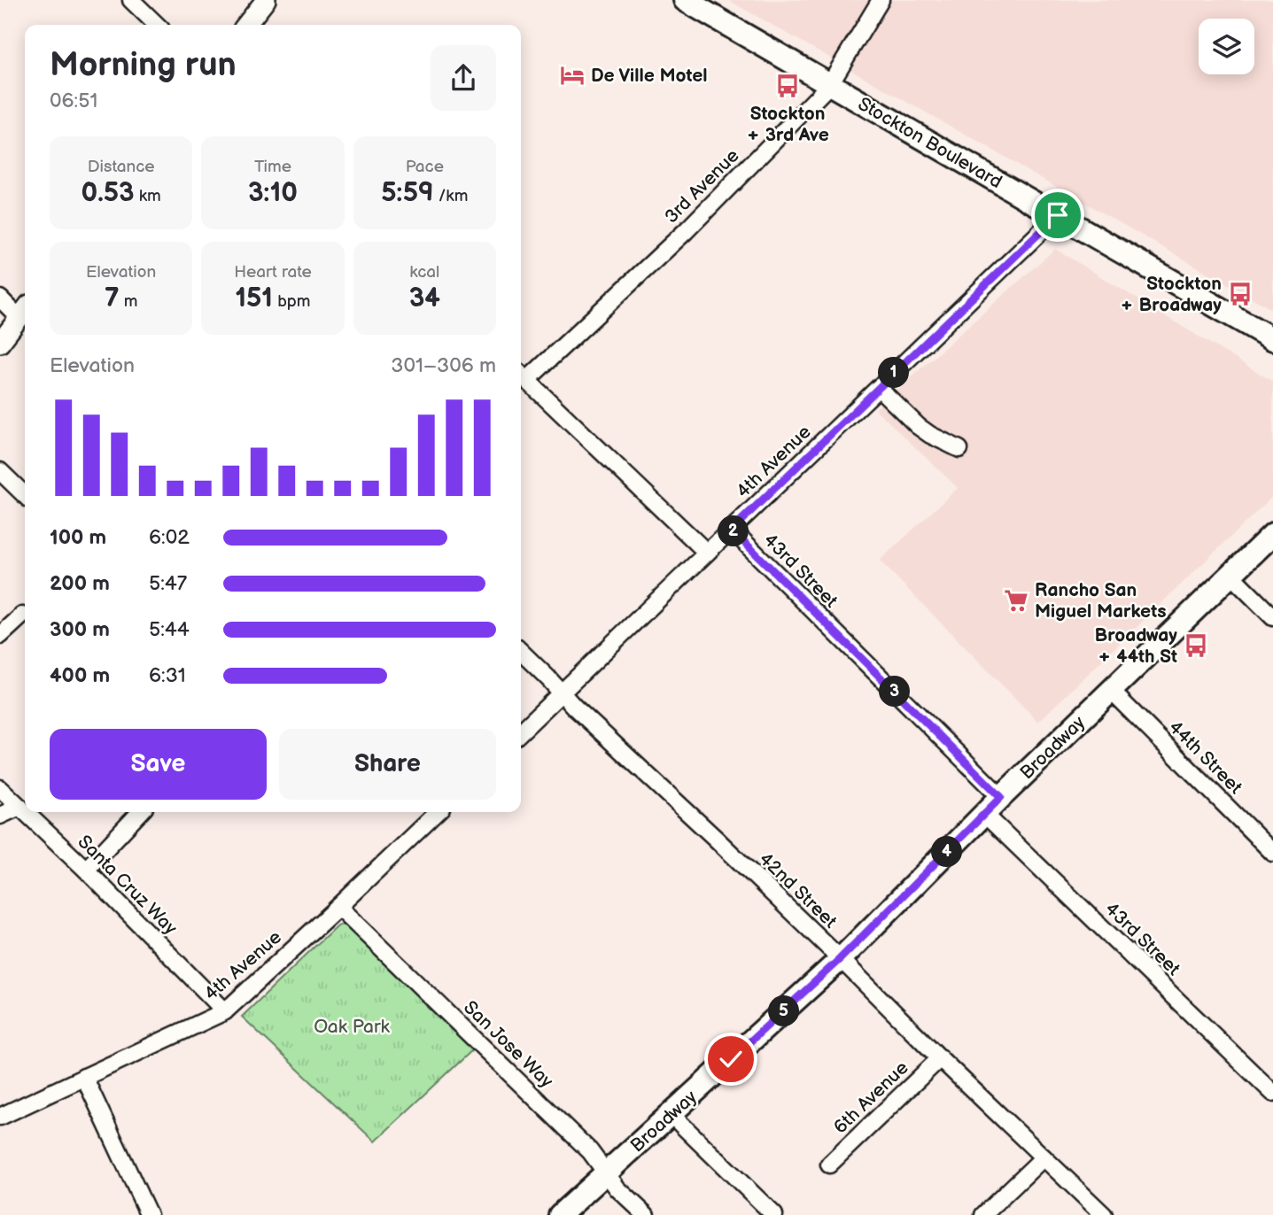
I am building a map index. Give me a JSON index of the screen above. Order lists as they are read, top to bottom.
{
  "streets": {
    "main road": ["Stockton Boulevard", "Broadway"],
    "street": [
      "3rd Avenue",
      "4th Avenue",
      "43rd Street",
      "44th Street",
      "Santa Cruz Way",
      "42nd Street",
      "San Jose Way",
      "6th Avenue"
    ]
  },
  "crossings": [
    ["Stockton Boulevard", "3rd Avenue"],
    ["Stockton Boulevard", "4th Avenue"],
    ["4th Avenue", "43rd Street"],
    ["4th Avenue", "Santa Cruz Way"],
    ["4th Avenue", "42nd Street"],
    ["4th Avenue", "San Jose Way"],
    ["43rd Street", "Broadway"],
    ["Broadway", "44th Street"],
    ["Broadway", "42nd Street"],
    ["Broadway", "San Jose Way"],
    ["42nd Street", "6th Avenue"]
  ],
  "parks": ["Oak Park"],
  "places": {
    "hotel": ["De Ville Motel"],
    "bus stop": ["Stockton + 3rd Ave", "Stockton + Broadway", "Broadway + 44th St"],
    "supermarket": ["Rancho San Miguel Markets"]
  },
  "page": {
    "heading": ["Morning run", "06:51"],
    "stats": [
      ["Distance", "0.53 km"],
      ["Time", "3:10"],
      ["Pace", "5:59 /km"],
      ["Elevation", "7 m"],
      ["Heart rate", "151 bpm"],
      ["kcal", "34"]
    ],
    "chart": ["Elevation", "301–306 m"],
    "pins": [
      "1",
      "2",
      "3",
      "4",
      "5"
    ],
    "list": [
      {
        "name": "100 m",
        "note": "6:02"
      },
      {
        "name": "200 m",
        "note": "5:47"
      },
      {
        "name": "300 m",
        "note": "5:44"
      },
      {
        "name": "400 m",
        "note": "6:31"
      }
    ],
    "buttons": ["Save", "Share"]
  }
}
